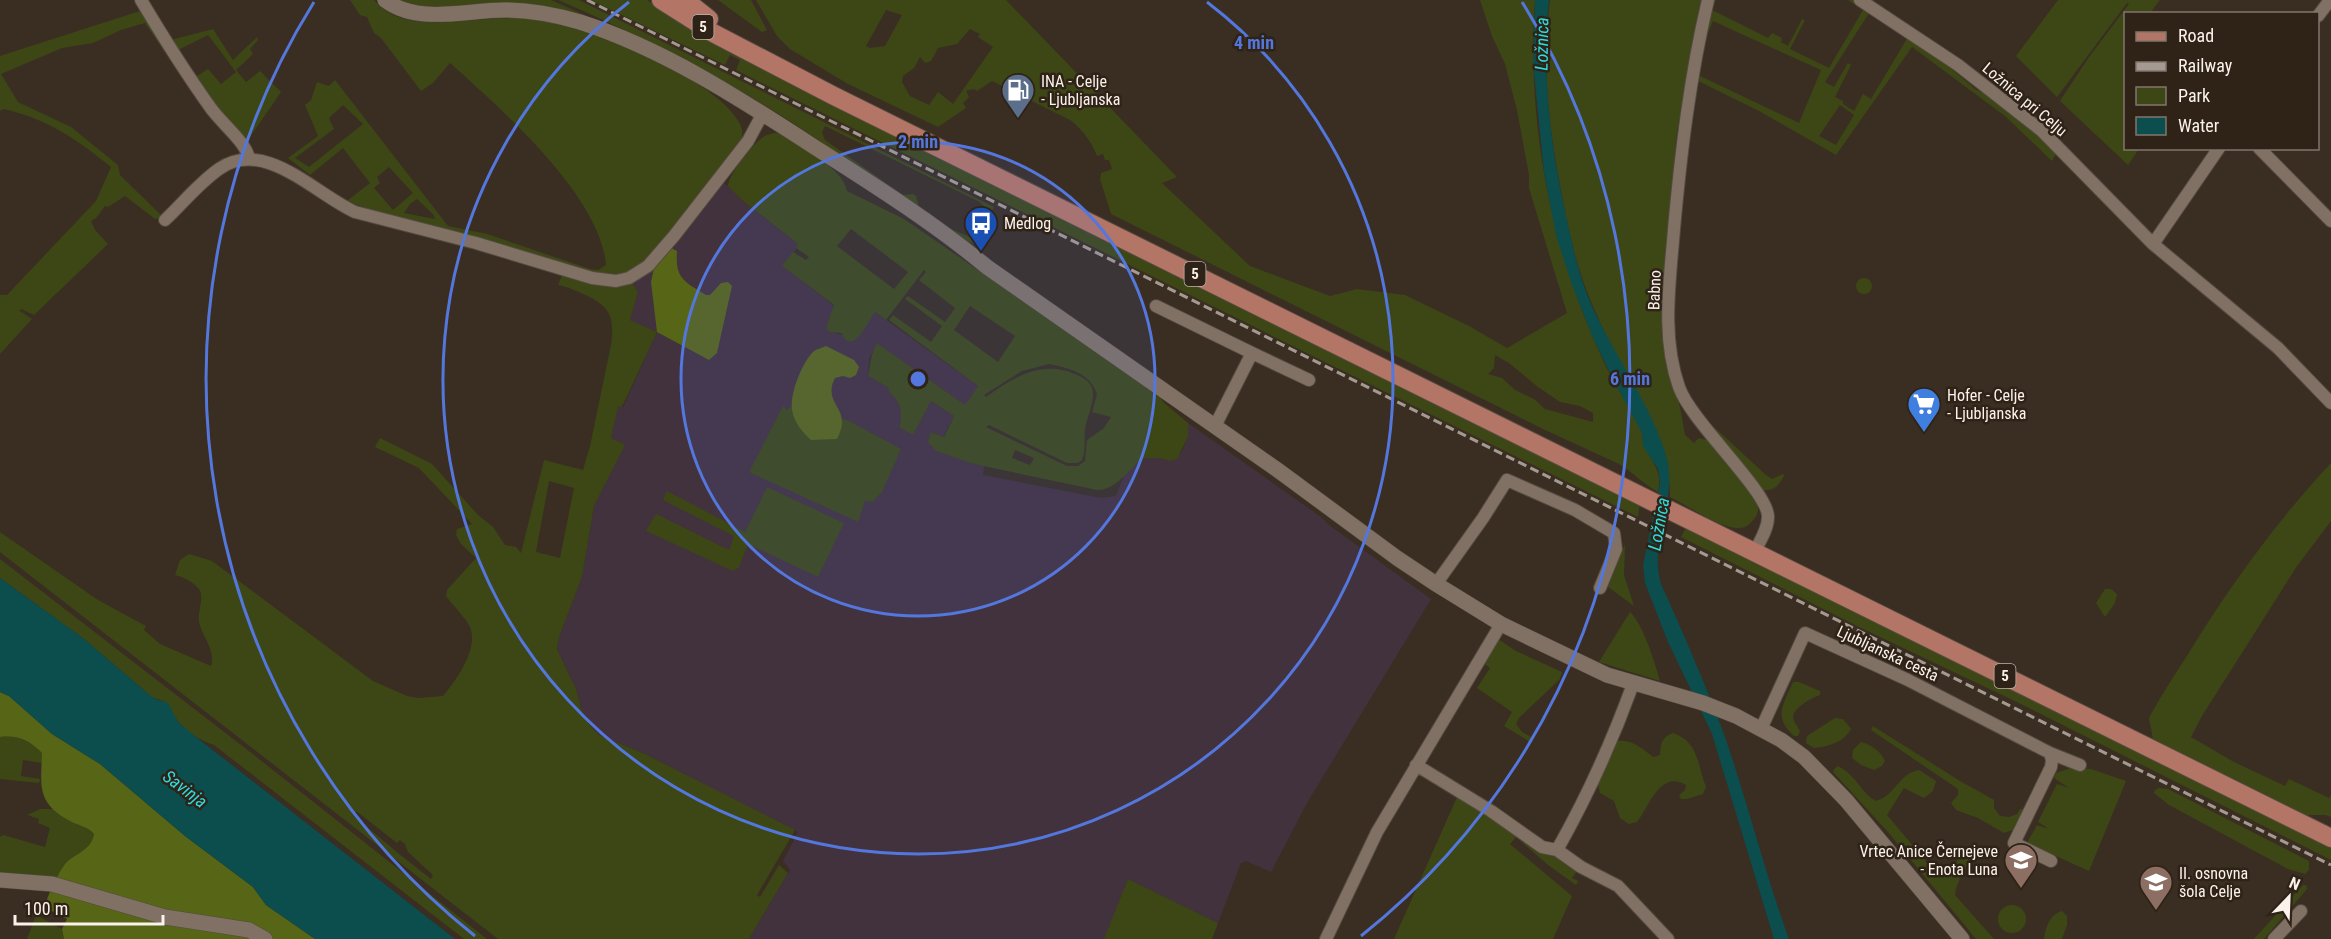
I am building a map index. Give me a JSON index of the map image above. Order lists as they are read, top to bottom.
{
  "streets": {
    "main road": ["5"],
    "street": ["Ložnica pri Celju", "Babno", "Ljubljanska cesta"]
  },
  "crossings": [
    ["5", "Babno"]
  ],
  "water": ["Ložnica", "Savinja"],
  "places": {
    "fuel station": ["INA - Celje - Ljubljanska"],
    "bus stop": ["Medlog"],
    "supermarket": ["Hofer - Celje - Ljubljanska"],
    "school or university": ["Vrtec Anice Černejeve - Enota Luna", "II. osnovna šola Celje"]
  },
  "legend": [
    "Road",
    "Railway",
    "Park",
    "Water"
  ],
  "scale_bar": "100 m",
  "north": "top right",
  "rings": ["4 min", "2 min", "6 min"]
}
